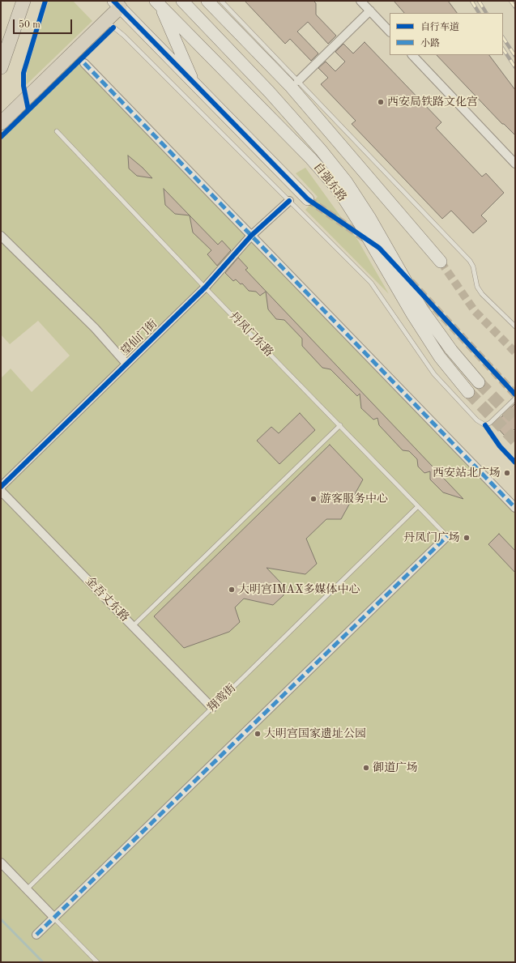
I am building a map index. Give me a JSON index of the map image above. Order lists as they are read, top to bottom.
{
  "streets": {
    "main road": ["自强东路"],
    "street": ["望仙门街", "金吾丈东路"],
    "lane": ["丹凤门东路", "翔鸾街"]
  },
  "crossings": [
    ["丹凤门东路", "望仙门街"],
    ["丹凤门东路", "翔鸾街"],
    ["金吾丈东路", "翔鸾街"]
  ],
  "places": [
    "西安局铁路文化宫",
    "西安站北广场",
    "游客服务中心",
    "丹凤门广场",
    "大明宫IMAX多媒体中心",
    "大明宫国家遗址公园",
    "御道广场"
  ],
  "legend": ["自行车道", "小路"],
  "scale_bar": "50 m"
}
